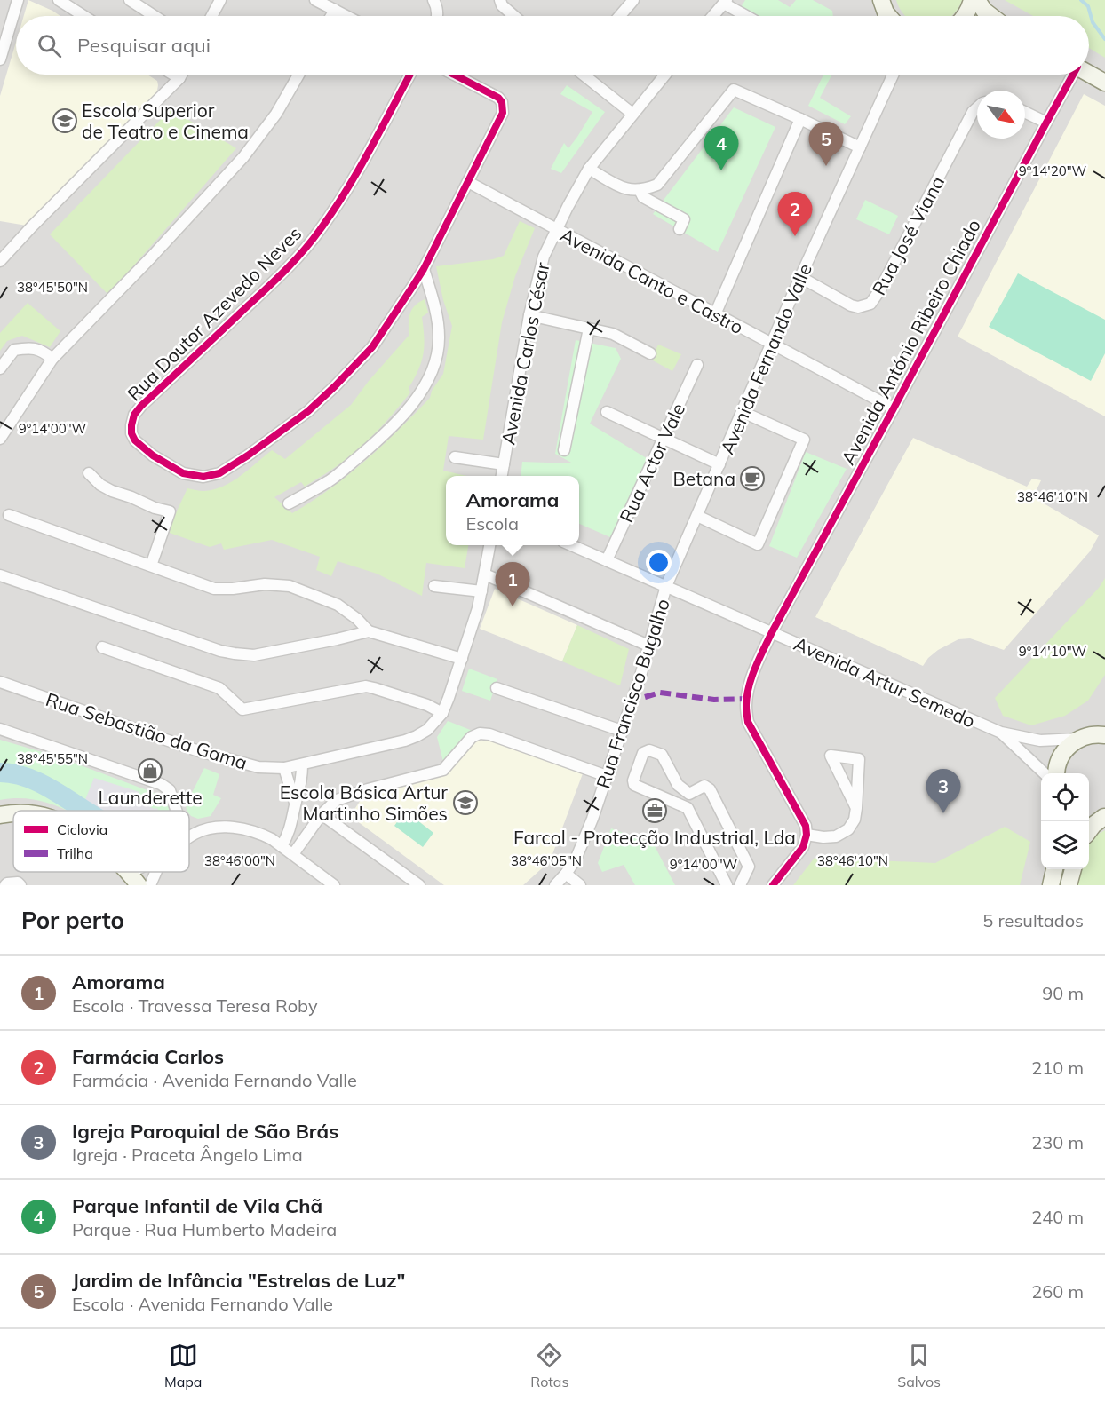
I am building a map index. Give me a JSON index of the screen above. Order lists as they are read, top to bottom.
{
  "streets": {
    "street": [
      "Rua José Viana",
      "Avenida Canto e Castro",
      "Rua Doutor Azevedo Neves",
      "Avenida António Ribeiro Chiado",
      "Avenida Carlos César",
      "Avenida Fernando Valle",
      "Rua Actor Vale",
      "Avenida Artur Semedo",
      "Rua Francisco Bugalho",
      "Rua Sebastião da Gama"
    ]
  },
  "crossings": [
    ["Rua José Viana", "Avenida Fernando Valle"],
    ["Avenida Canto e Castro", "Rua Doutor Azevedo Neves"],
    ["Avenida Canto e Castro", "Avenida António Ribeiro Chiado"],
    ["Avenida Canto e Castro", "Avenida Carlos César"],
    ["Avenida Canto e Castro", "Avenida Fernando Valle"],
    ["Avenida António Ribeiro Chiado", "Avenida Artur Semedo"],
    ["Avenida Fernando Valle", "Avenida Artur Semedo"],
    ["Avenida Fernando Valle", "Rua Francisco Bugalho"],
    ["Rua Actor Vale", "Avenida Artur Semedo"],
    ["Avenida Artur Semedo", "Rua Francisco Bugalho"]
  ],
  "places": {
    "school or university": ["Escola Superior de Teatro e Cinema", "Escola Básica Artur Martinho Simões"],
    "cafe": ["Betana"],
    "shop": ["Launderette"],
    "office": ["Farcol - Protecção Industrial, Lda"]
  },
  "legend": ["Ciclovia", "Trilha"],
  "north": "bottom right",
  "page": {
    "search": "Pesquisar aqui",
    "pins": [
      "5",
      "4",
      "2",
      "1",
      "3"
    ],
    "popup": ["Amorama", "Escola"],
    "heading": ["Por perto", "5 resultados"],
    "list": [
      {
        "mark": "1",
        "name": "Amorama",
        "note": "Escola · Travessa Teresa Roby",
        "value": "90 m"
      },
      {
        "mark": "2",
        "name": "Farmácia Carlos",
        "note": "Farmácia · Avenida Fernando Valle",
        "value": "210 m"
      },
      {
        "mark": "3",
        "name": "Igreja Paroquial de São Brás",
        "note": "Igreja · Praceta Ângelo Lima",
        "value": "230 m"
      },
      {
        "mark": "4",
        "name": "Parque Infantil de Vila Chã",
        "note": "Parque · Rua Humberto Madeira",
        "value": "240 m"
      },
      {
        "mark": "5",
        "name": "Jardim de Infância \"Estrelas de Luz\"",
        "note": "Escola · Avenida Fernando Valle",
        "value": "260 m"
      }
    ],
    "nav": ["Mapa", "Rotas", "Salvos"]
  },
  "coordinates": [
    "9°14'20\"W",
    "38°45'50\"N",
    "9°14'00\"W",
    "38°46'10\"N",
    "9°14'10\"W",
    "38°45'55\"N",
    "38°46'00\"N",
    "38°46'05\"N"
  ]
}
